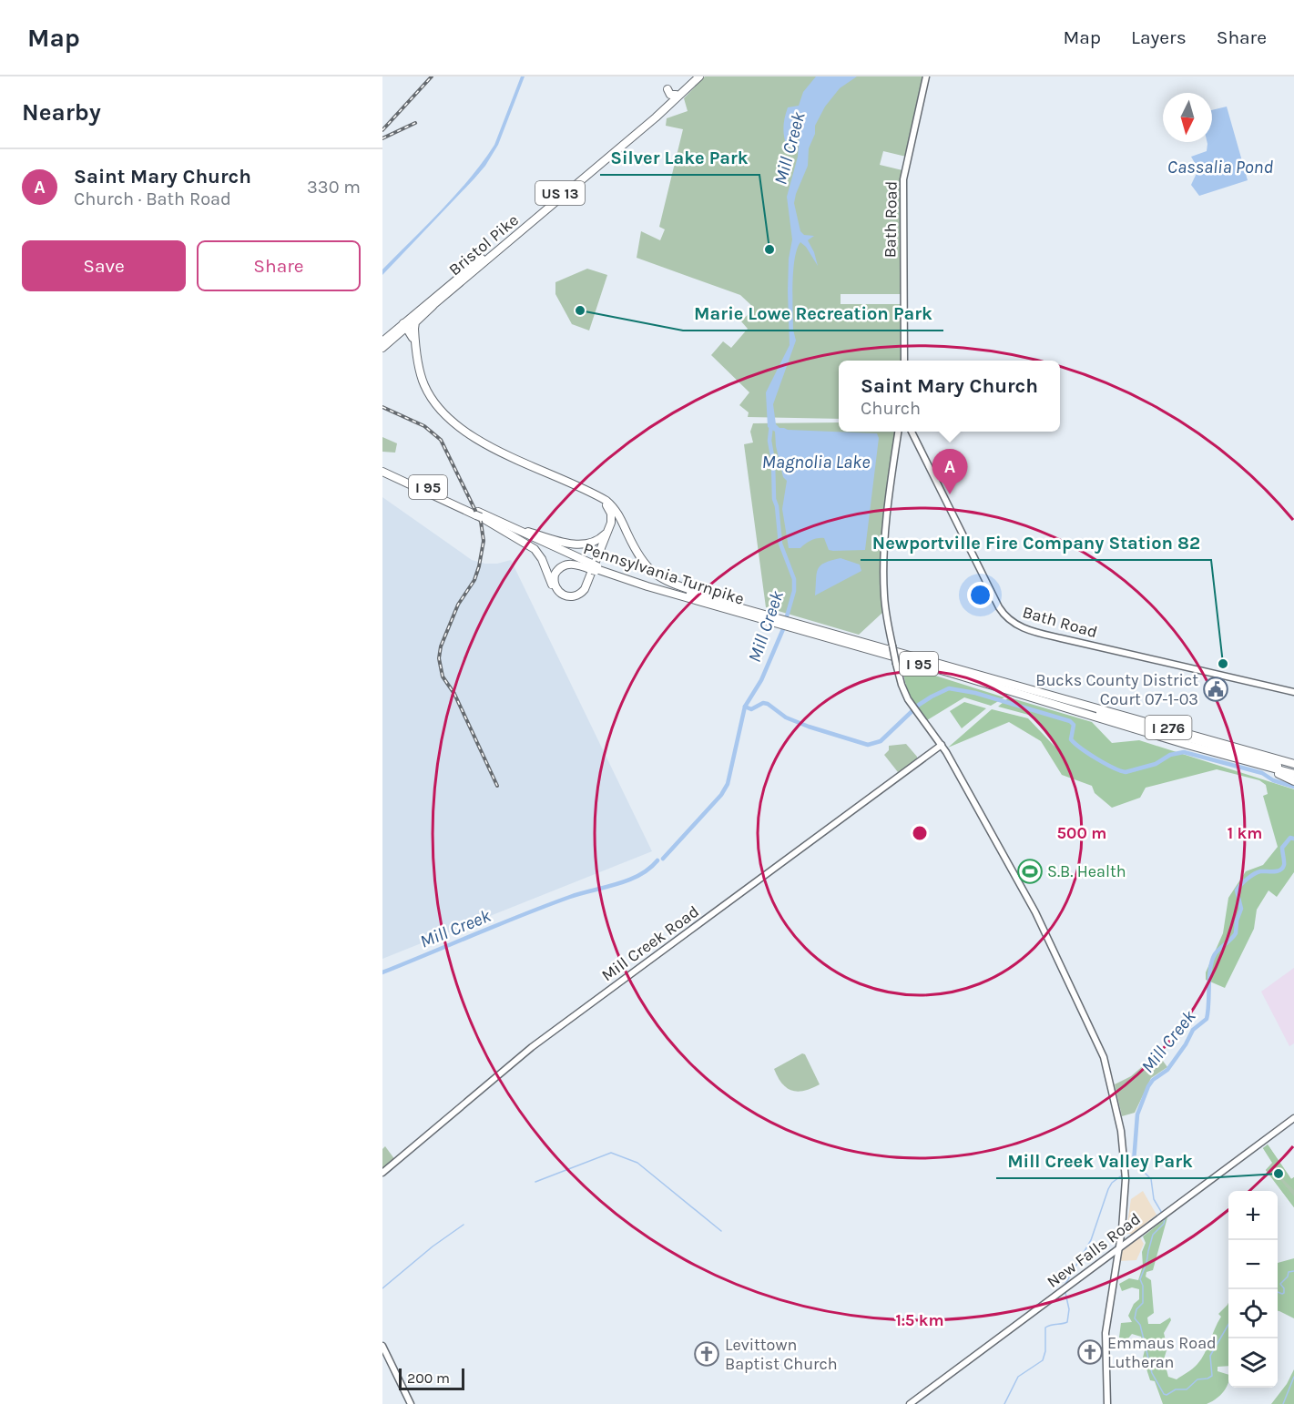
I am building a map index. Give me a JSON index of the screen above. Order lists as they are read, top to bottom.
{
  "streets": {
    "highway": [
      "US 13",
      "Bristol Pike",
      "I 95",
      "Pennsylvania Turnpike",
      "I 276"
    ],
    "main road": ["Bath Road", "Mill Creek Road", "New Falls Road"]
  },
  "crossings": [
    ["I 95", "Pennsylvania Turnpike"]
  ],
  "water": ["Mill Creek", "Cassalia Pond", "Magnolia Lake"],
  "places": {
    "other": [
      "Silver Lake Park",
      "Marie Lowe Recreation Park",
      "Newportville Fire Company Station 82",
      "Mill Creek Valley Park"
    ],
    "public building": ["Bucks County District Court 07-1-03"],
    "sports": ["S.B. Health"],
    "church": ["Emmaus Road Lutheran", "Levittown Baptist Church"]
  },
  "scale_bar": "200 m",
  "north": "bottom",
  "page": {
    "header": "Map",
    "nav": ["Map", "Layers", "Share"],
    "heading": "Nearby",
    "list": [
      {
        "mark": "A",
        "name": "Saint Mary Church",
        "note": "Church · Bath Road",
        "value": "330 m"
      }
    ],
    "buttons": ["Save", "Share"],
    "popup": ["Saint Mary Church", "Church"],
    "pins": "A",
    "map_buttons": ["+", "−"],
    "scale": "200 m"
  },
  "rings": ["500 m", "1 km", "1.5 km"]
}
